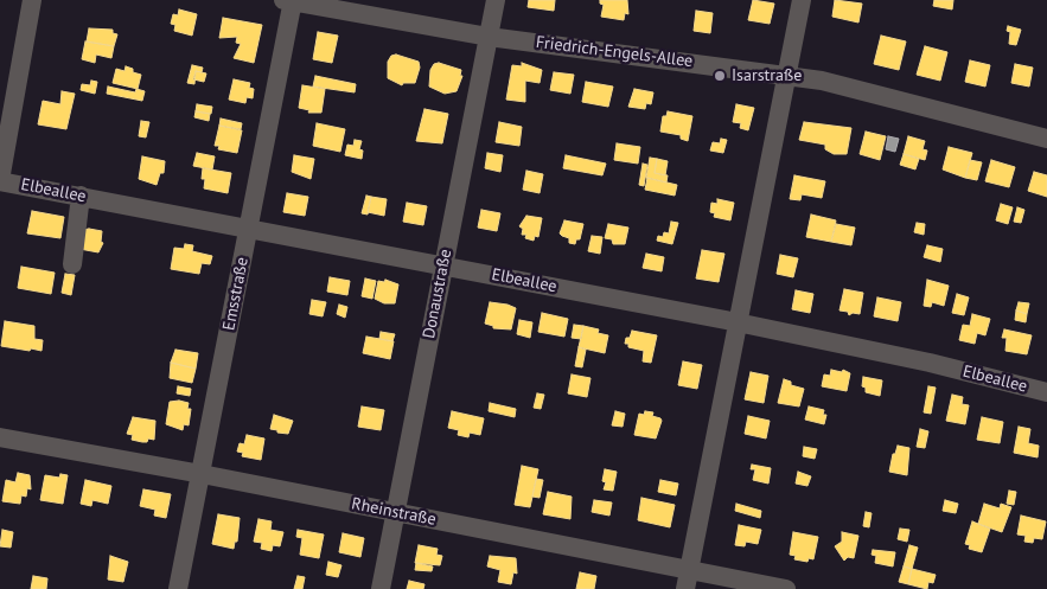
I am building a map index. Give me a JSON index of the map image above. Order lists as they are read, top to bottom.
{
  "streets": {
    "street": [
      "Friedrich-Engels-Allee",
      "Elbeallee",
      "Emsstraße",
      "Donaustraße",
      "Rheinstraße"
    ]
  },
  "crossings": [
    ["Friedrich-Engels-Allee", "Emsstraße"],
    ["Friedrich-Engels-Allee", "Donaustraße"],
    ["Elbeallee", "Emsstraße"],
    ["Elbeallee", "Donaustraße"],
    ["Emsstraße", "Rheinstraße"],
    ["Donaustraße", "Rheinstraße"]
  ],
  "places": ["Isarstraße"]
}
